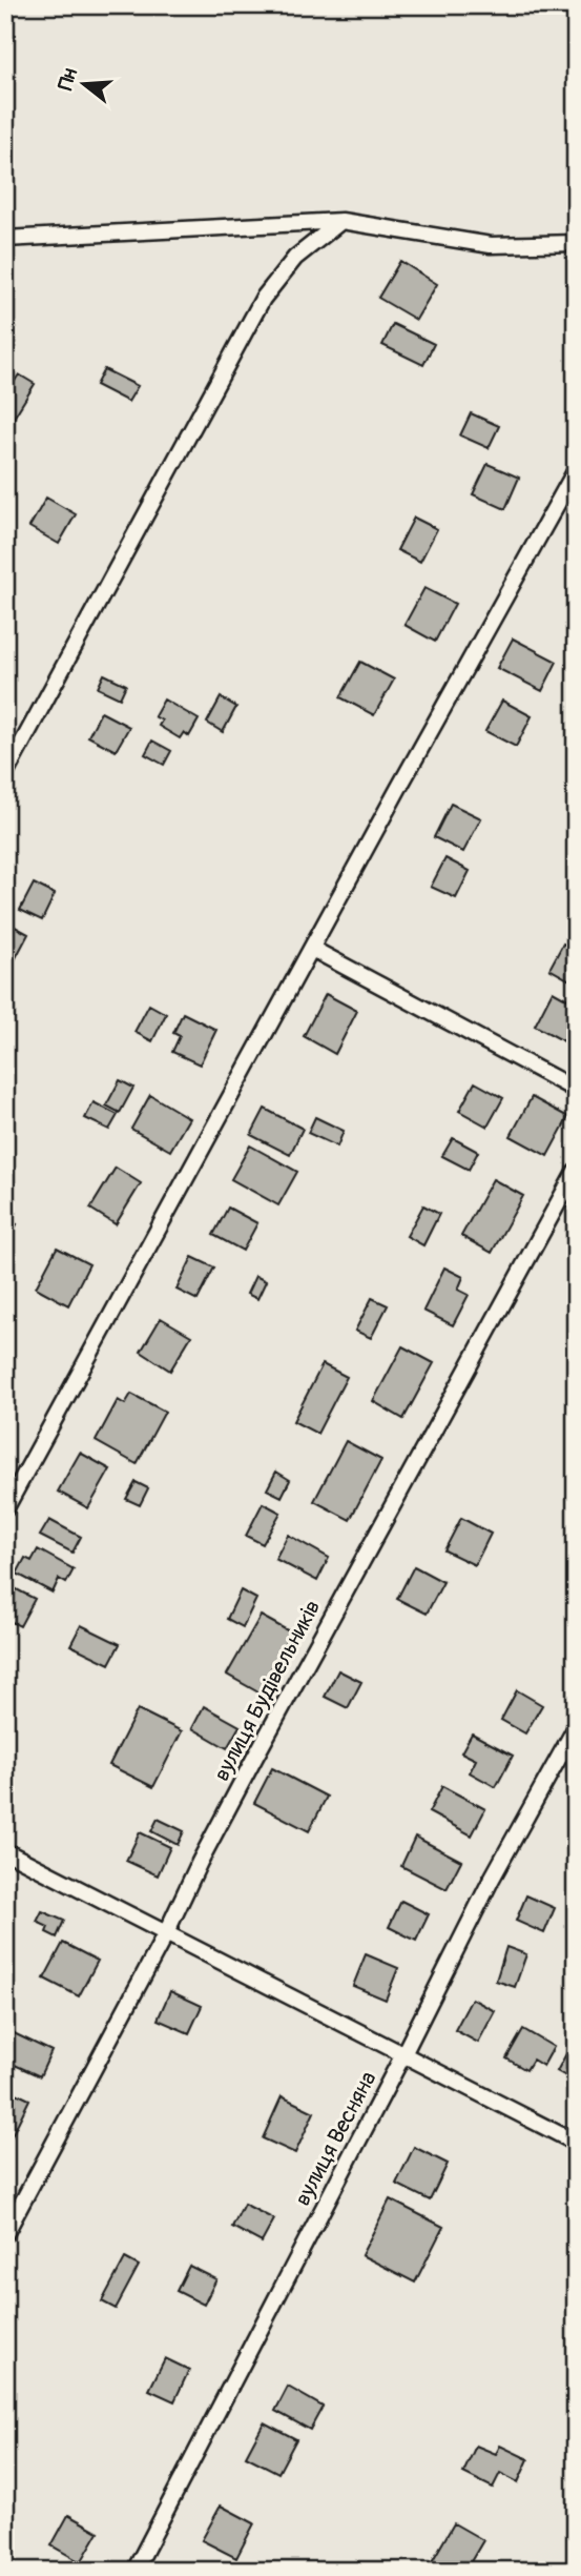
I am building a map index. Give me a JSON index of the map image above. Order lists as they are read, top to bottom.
{
  "streets": {
    "street": ["вулиця Будівельників", "вулиця Весняна"]
  },
  "north": "left"
}
